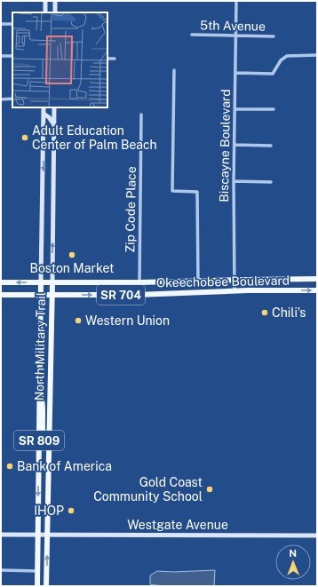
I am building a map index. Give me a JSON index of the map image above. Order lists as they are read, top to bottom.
{
  "streets": {
    "main road": [
      "Okeechobee Boulevard",
      "SR 704",
      "North Military Trail",
      "SR 809",
      "Westgate Avenue"
    ],
    "street": ["5th Avenue", "Biscayne Boulevard", "Zip Code Place"]
  },
  "crossings": [
    ["5th Avenue", "Biscayne Boulevard"],
    ["Biscayne Boulevard", "Okeechobee Boulevard"],
    ["Zip Code Place", "Okeechobee Boulevard"],
    ["Okeechobee Boulevard", "North Military Trail"],
    ["North Military Trail", "Westgate Avenue"]
  ],
  "places": [
    "Adult Education Center of Palm Beach",
    "Boston Market",
    "Chili's",
    "Western Union",
    "Bank of America",
    "Gold Coast Community School",
    "IHOP"
  ],
  "north": "top"
}
